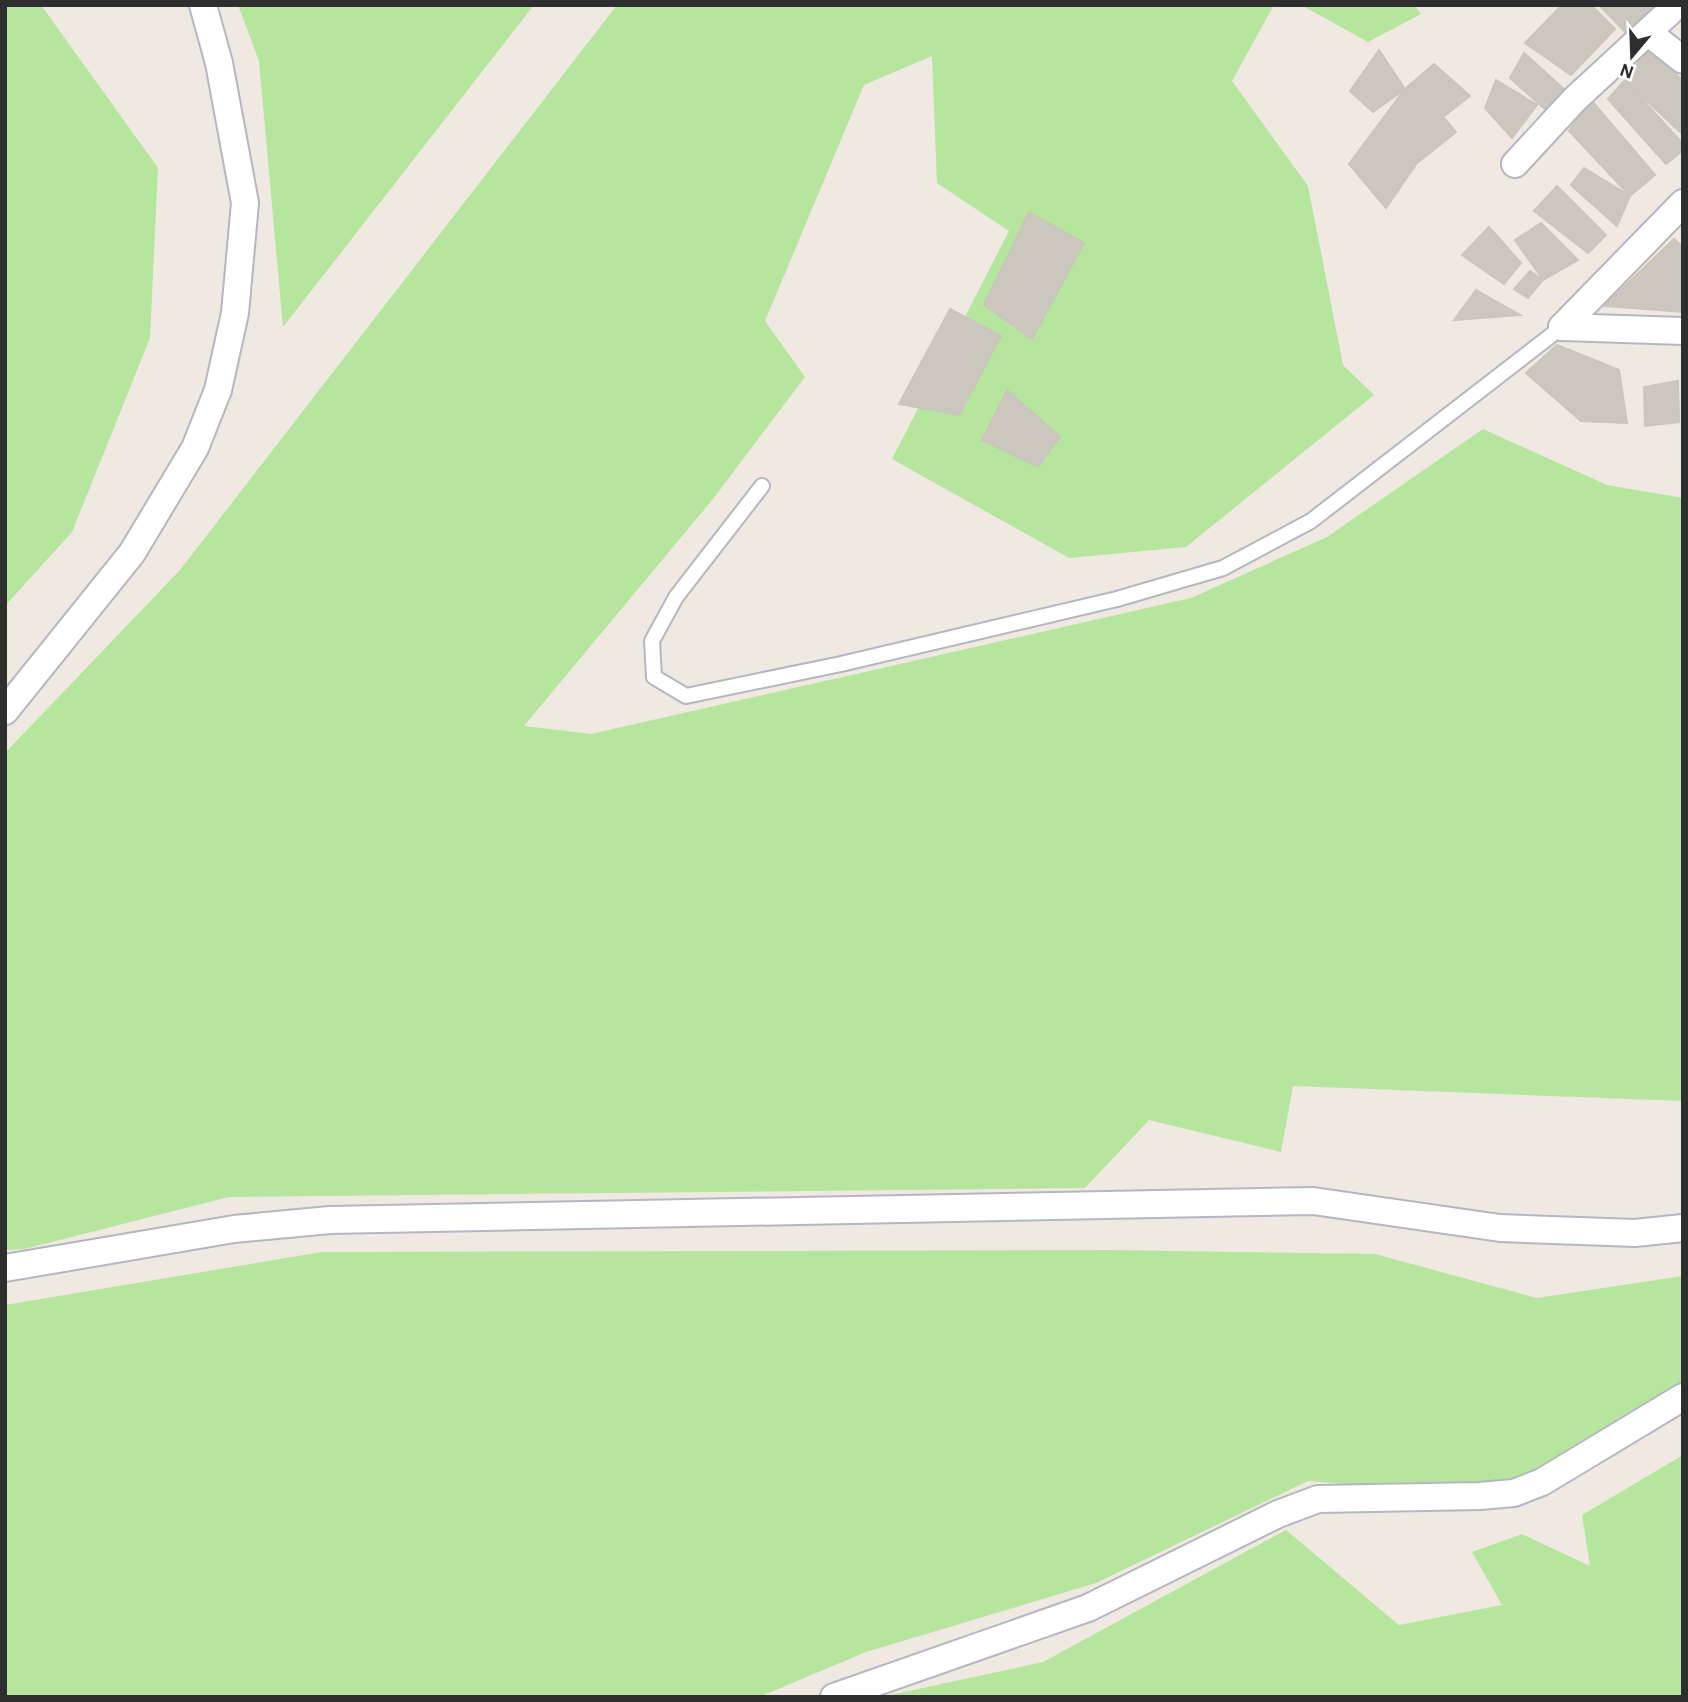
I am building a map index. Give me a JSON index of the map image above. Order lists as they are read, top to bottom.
{
  "north": "bottom"
}
